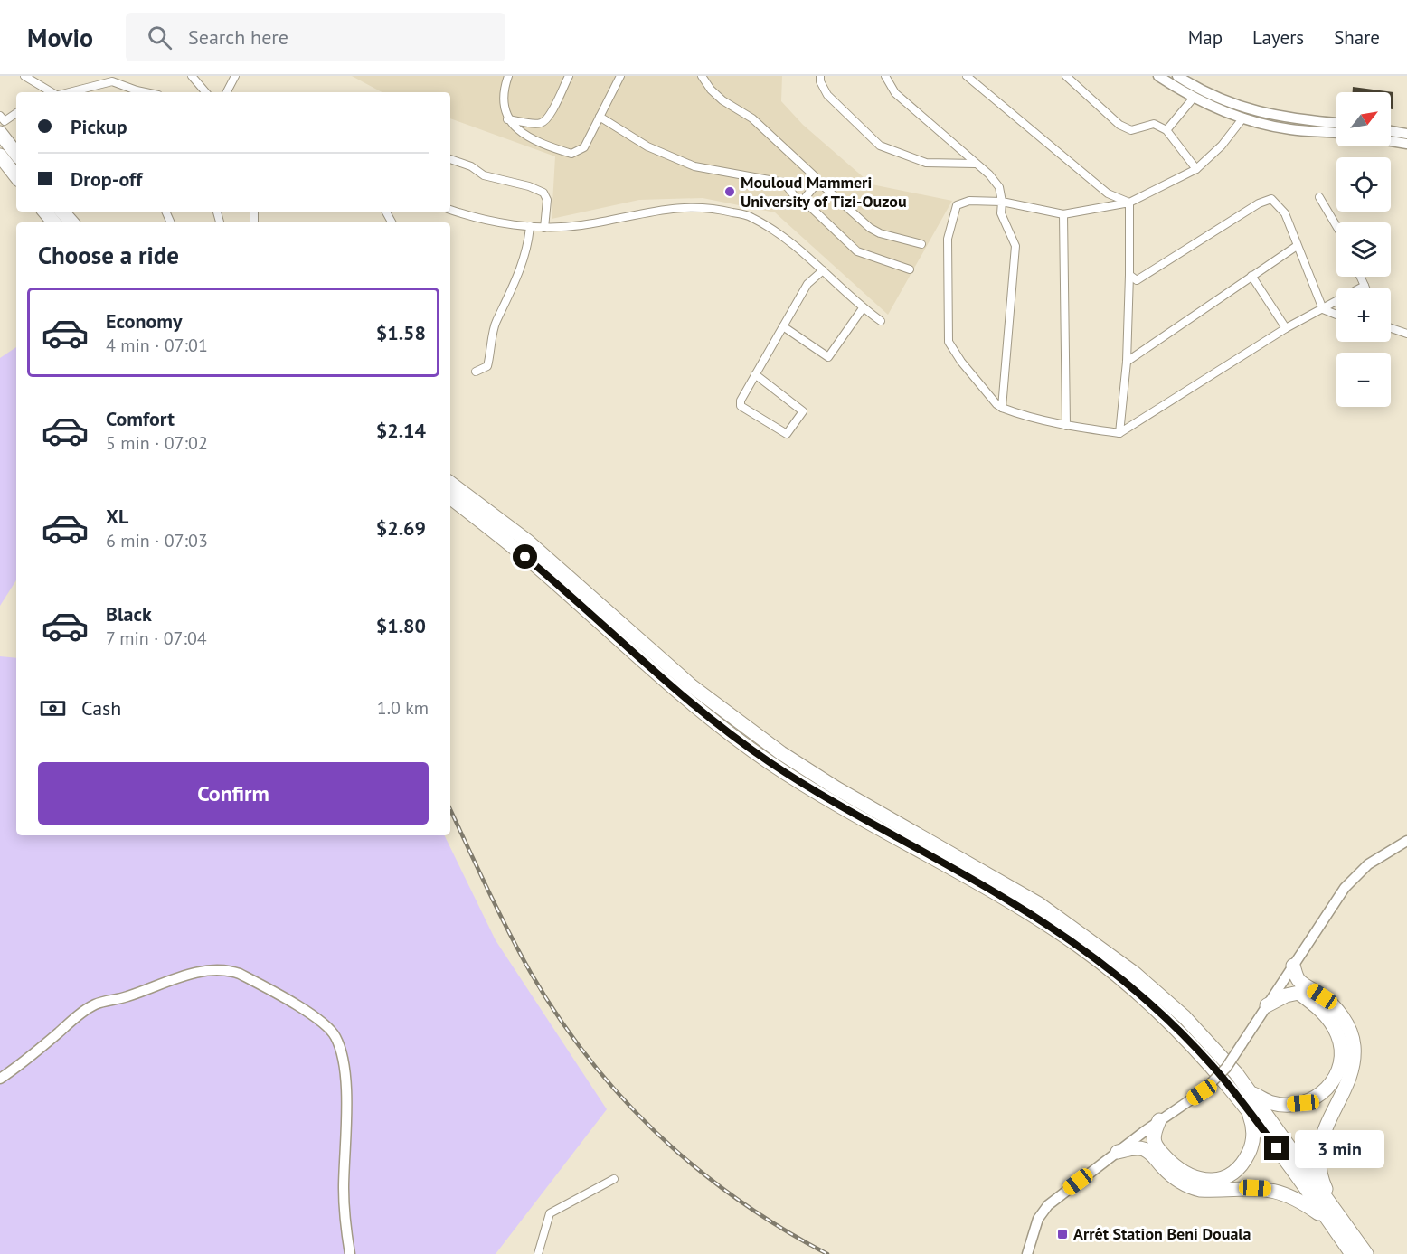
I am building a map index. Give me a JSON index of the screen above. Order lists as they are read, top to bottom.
{
  "places": {
    "other": ["Mouloud Mammeri University of Tizi-Ouzou"],
    "transit": ["Arrêt Station Beni Douala"]
  },
  "north": "top right",
  "page": {
    "header": "Movio",
    "search": "Search here",
    "nav": ["Map", "Layers", "Share"],
    "map_buttons": ["+", "−"],
    "banner": ["Pickup", "Drop-off"],
    "heading": "Choose a ride",
    "list": [
      {
        "name": "Economy",
        "note": "4 min · 07:01",
        "value": "$1.58"
      },
      {
        "name": "Comfort",
        "note": "5 min · 07:02",
        "value": "$2.14"
      },
      {
        "name": "XL",
        "note": "6 min · 07:03",
        "value": "$2.69"
      },
      {
        "name": "Black",
        "note": "7 min · 07:04",
        "value": "$1.80"
      }
    ],
    "pay": ["Cash", "1.0 km"],
    "buttons": "Confirm",
    "bubble": "3 min"
  }
}
